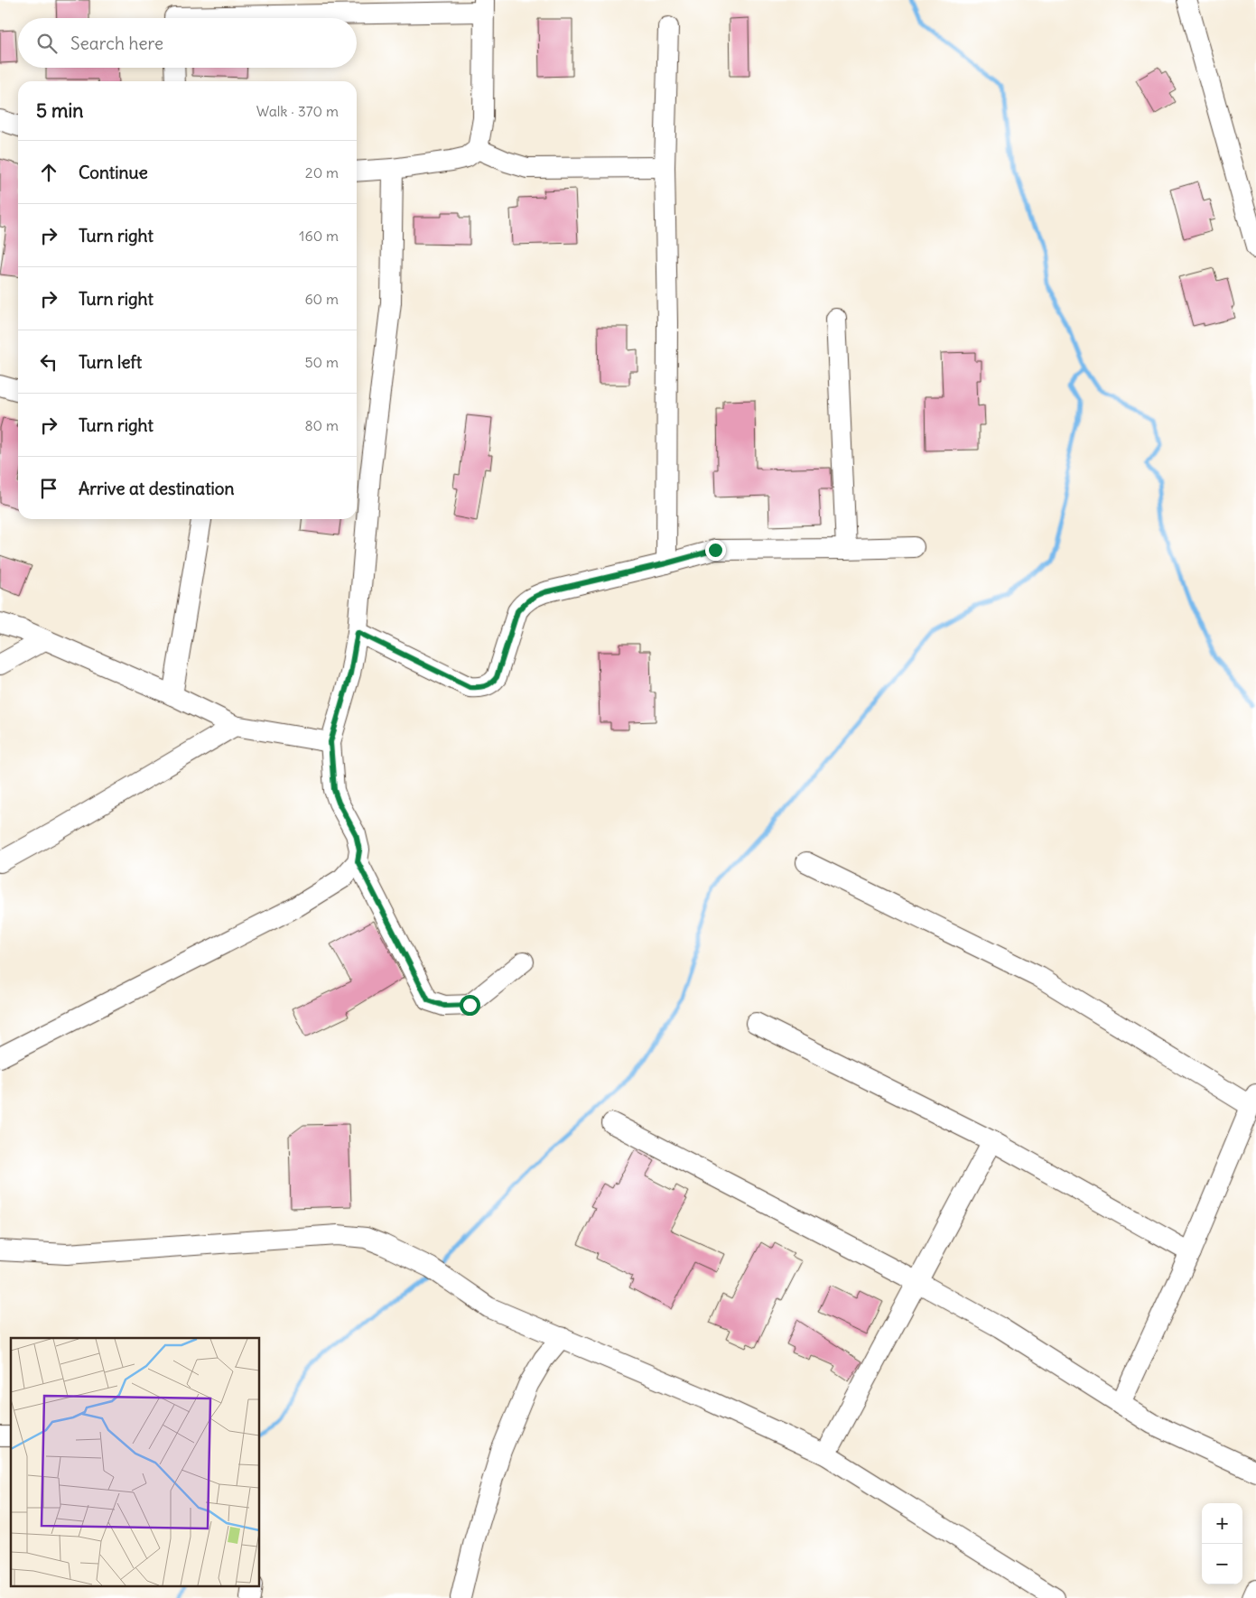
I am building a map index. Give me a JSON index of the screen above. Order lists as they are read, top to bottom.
{
  "page": {
    "search": "Search here",
    "heading": ["5 min", "Walk · 370 m"],
    "list": [
      ["Continue", "20 m"],
      ["Turn right", "160 m"],
      ["Turn right", "60 m"],
      ["Turn left", "50 m"],
      ["Turn right", "80 m"],
      "Arrive at destination"
    ],
    "map_buttons": ["+", "−"]
  }
}
